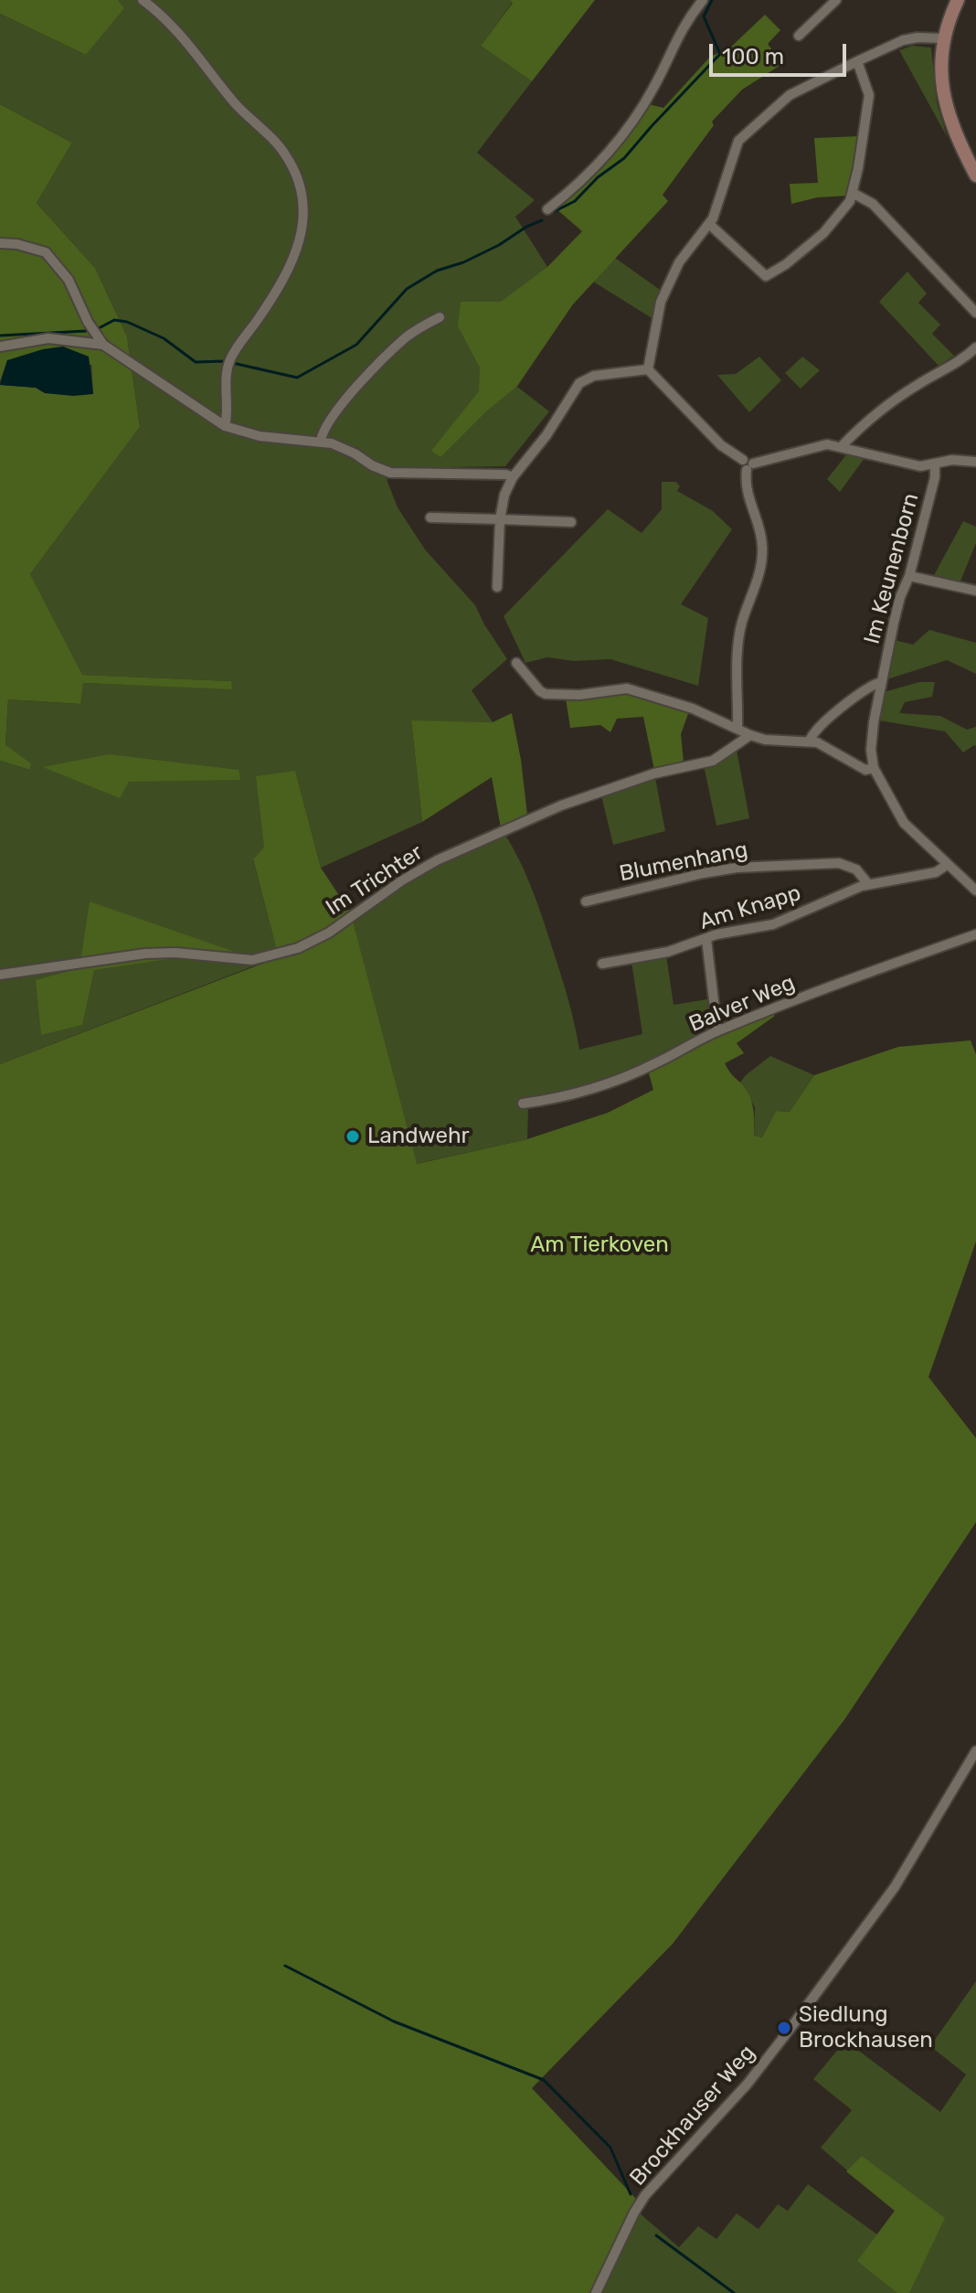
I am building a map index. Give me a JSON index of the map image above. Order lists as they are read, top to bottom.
{
  "streets": {
    "street": [
      "Im Keunenborn",
      "Blumenhang",
      "Im Trichter",
      "Am Knapp",
      "Balver Weg",
      "Brockhauser Weg"
    ]
  },
  "crossings": [
    ["Blumenhang", "Am Knapp"]
  ],
  "parks": ["Am Tierkoven"],
  "places": ["Landwehr", "Siedlung Brockhausen"],
  "scale_bar": "100 m"
}
